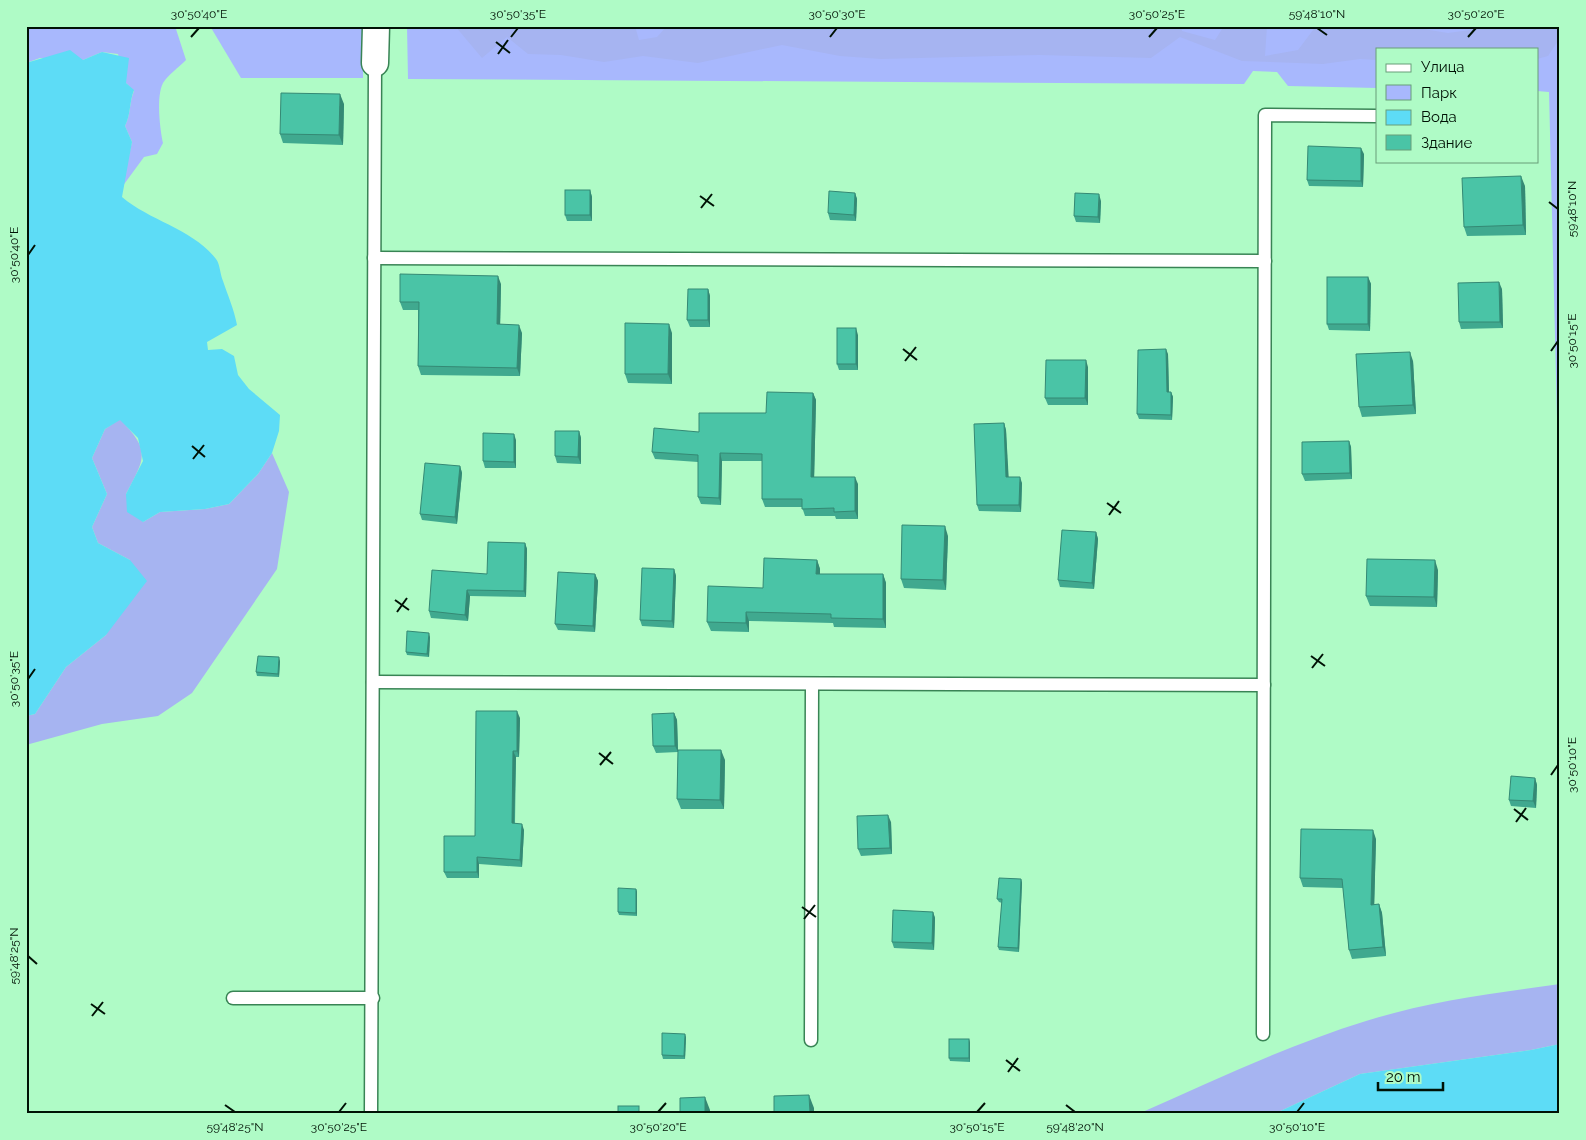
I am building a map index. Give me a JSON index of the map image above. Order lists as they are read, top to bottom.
{
  "legend": [
    "Улица",
    "Парк",
    "Вода",
    "Здание"
  ],
  "scale_bar": "20 m",
  "coordinates": [
    "30°50'40\"E",
    "30°50'35\"E",
    "30°50'30\"E",
    "30°50'25\"E",
    "59°48'10\"N",
    "30°50'20\"E",
    "30°50'15\"E",
    "30°50'10\"E",
    "59°48'25\"N",
    "59°48'20\"N"
  ]
}
